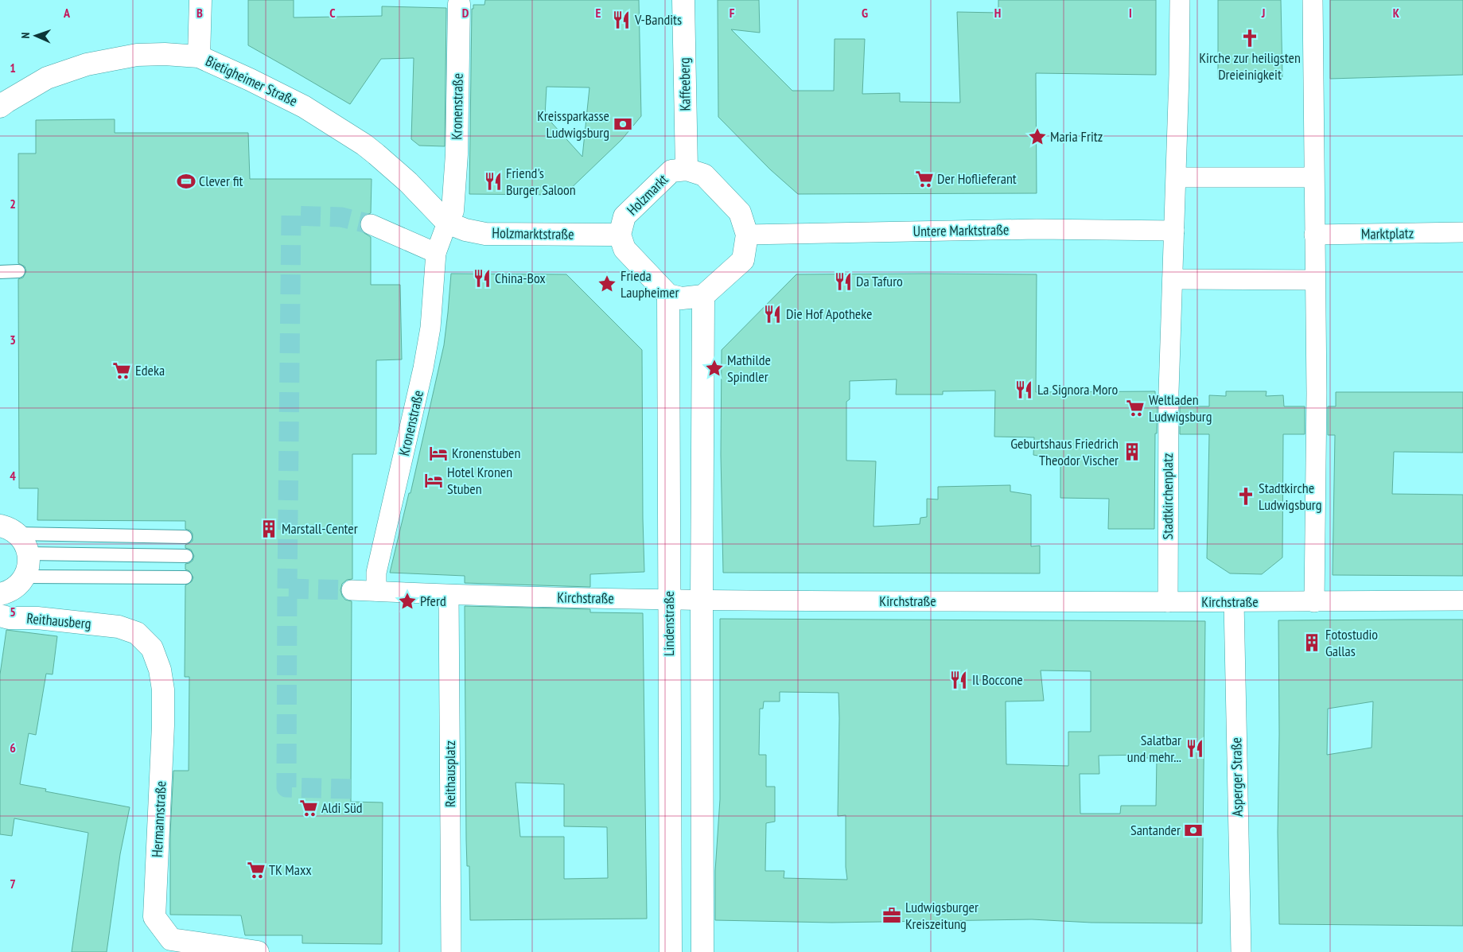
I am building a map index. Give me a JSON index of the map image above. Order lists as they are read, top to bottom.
{
  "streets": {
    "street": [
      "Bietigheimer Straße",
      "Kaffeeberg",
      "Kronenstraße",
      "Holzmarkt",
      "Untere Marktstraße",
      "Holzmarktstraße",
      "Marktplatz",
      "Stadtkirchenplatz",
      "Kirchstraße",
      "Reithausberg",
      "Lindenstraße",
      "Reithausplatz",
      "Asperger Straße",
      "Hermannstraße"
    ]
  },
  "crossings": [
    ["Bietigheimer Straße", "Kronenstraße"],
    ["Bietigheimer Straße", "Holzmarktstraße"],
    ["Kaffeeberg", "Holzmarkt"],
    ["Kaffeeberg", "Untere Marktstraße"],
    ["Kaffeeberg", "Holzmarktstraße"],
    ["Kaffeeberg", "Lindenstraße"],
    ["Kronenstraße", "Holzmarktstraße"],
    ["Kronenstraße", "Kirchstraße"],
    ["Holzmarkt", "Untere Marktstraße"],
    ["Holzmarkt", "Holzmarktstraße"],
    ["Holzmarkt", "Lindenstraße"],
    ["Untere Marktstraße", "Holzmarktstraße"],
    ["Untere Marktstraße", "Lindenstraße"],
    ["Holzmarktstraße", "Lindenstraße"],
    ["Stadtkirchenplatz", "Kirchstraße"],
    ["Kirchstraße", "Lindenstraße"],
    ["Kirchstraße", "Reithausplatz"],
    ["Kirchstraße", "Asperger Straße"],
    ["Reithausberg", "Hermannstraße"]
  ],
  "places": {
    "restaurant": [
      "V-Bandits",
      "Friend's Burger Saloon",
      "China-Box",
      "Da Tafuro",
      "Die Hof Apotheke",
      "La Signora Moro",
      "Il Boccone",
      "Salatbar und mehr..."
    ],
    "church": ["Kirche zur heiligsten Dreieinigkeit", "Stadtkirche Ludwigsburg"],
    "bank": ["Kreissparkasse Ludwigsburg", "Santander"],
    "place": [
      "Maria Fritz",
      "Frieda Laupheimer",
      "Mathilde Spindler",
      "Pferd"
    ],
    "supermarket": [
      "Der Hoflieferant",
      "Edeka",
      "Weltladen Ludwigsburg",
      "Aldi Süd",
      "TK Maxx"
    ],
    "sports": ["Clever fit"],
    "building": ["Geburtshaus Friedrich Theodor Vischer", "Marstall-Center", "Fotostudio Gallas"],
    "hotel": ["Kronenstuben", "Hotel Kronen Stuben"],
    "office": ["Ludwigsburger Kreiszeitung"]
  },
  "north": "left",
  "grid": {
    "columns": [
      "A",
      "B",
      "C",
      "D",
      "E",
      "F",
      "G",
      "H",
      "I",
      "J",
      "K"
    ],
    "rows": [
      "1",
      "2",
      "3",
      "4",
      "5",
      "6",
      "7"
    ]
  }
}
